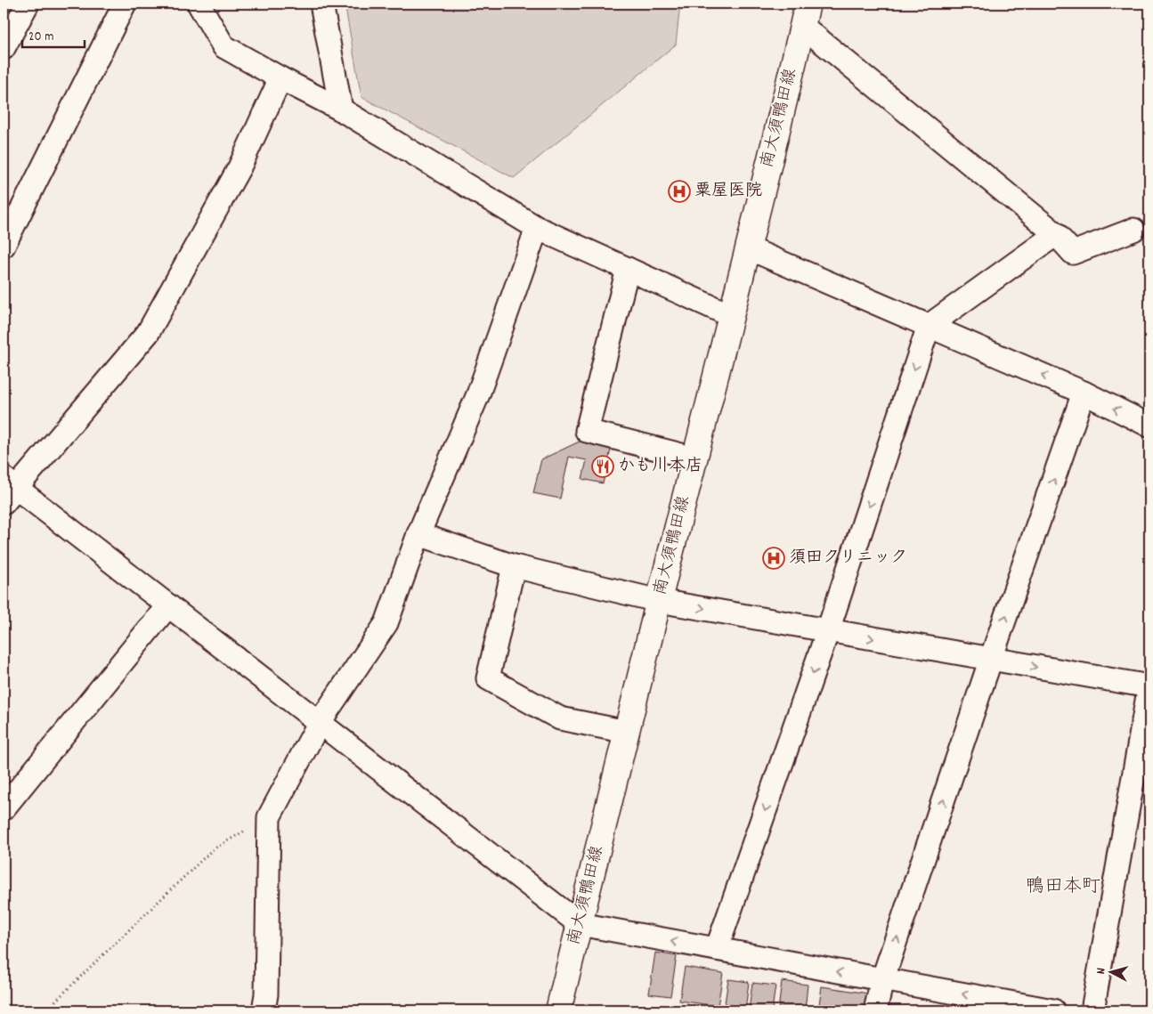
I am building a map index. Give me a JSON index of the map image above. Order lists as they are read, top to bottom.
{
  "streets": {
    "main road": ["南大須鴨田線"]
  },
  "districts": ["鴨田本町"],
  "places": {
    "hospital": ["粟屋医院", "須田クリニック"],
    "restaurant": ["かも川本店"]
  },
  "scale_bar": "20 m",
  "north": "left"
}
